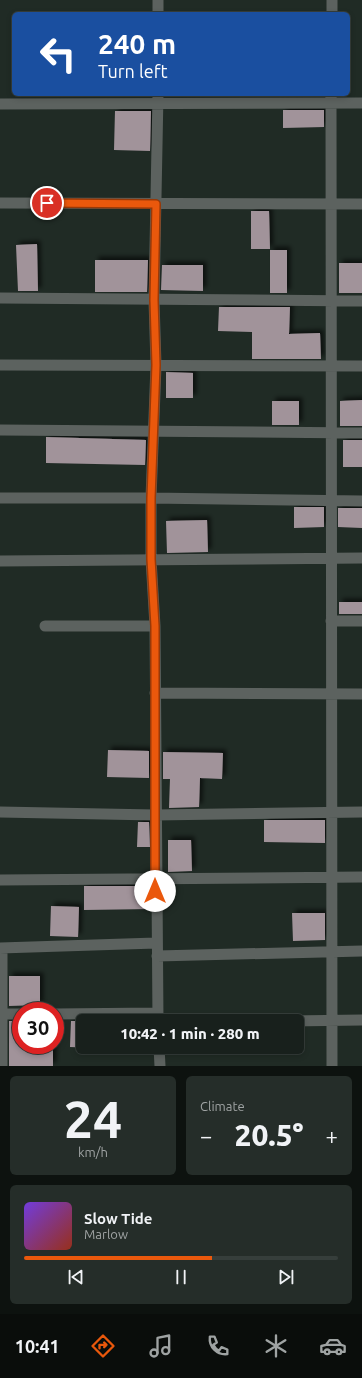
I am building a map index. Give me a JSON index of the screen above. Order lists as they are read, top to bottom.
{
  "page": {
    "turn": ["240 m", "Turn left"],
    "limit": "30",
    "trip": "10:42 · 1 min · 280 m",
    "tile": [
      ["24", "km/h"],
      "Climate"
    ],
    "heat": ["−", "20.5°", "+"],
    "song": ["Slow Tide", "Marlow"],
    "tabs": "10:41"
  }
}
